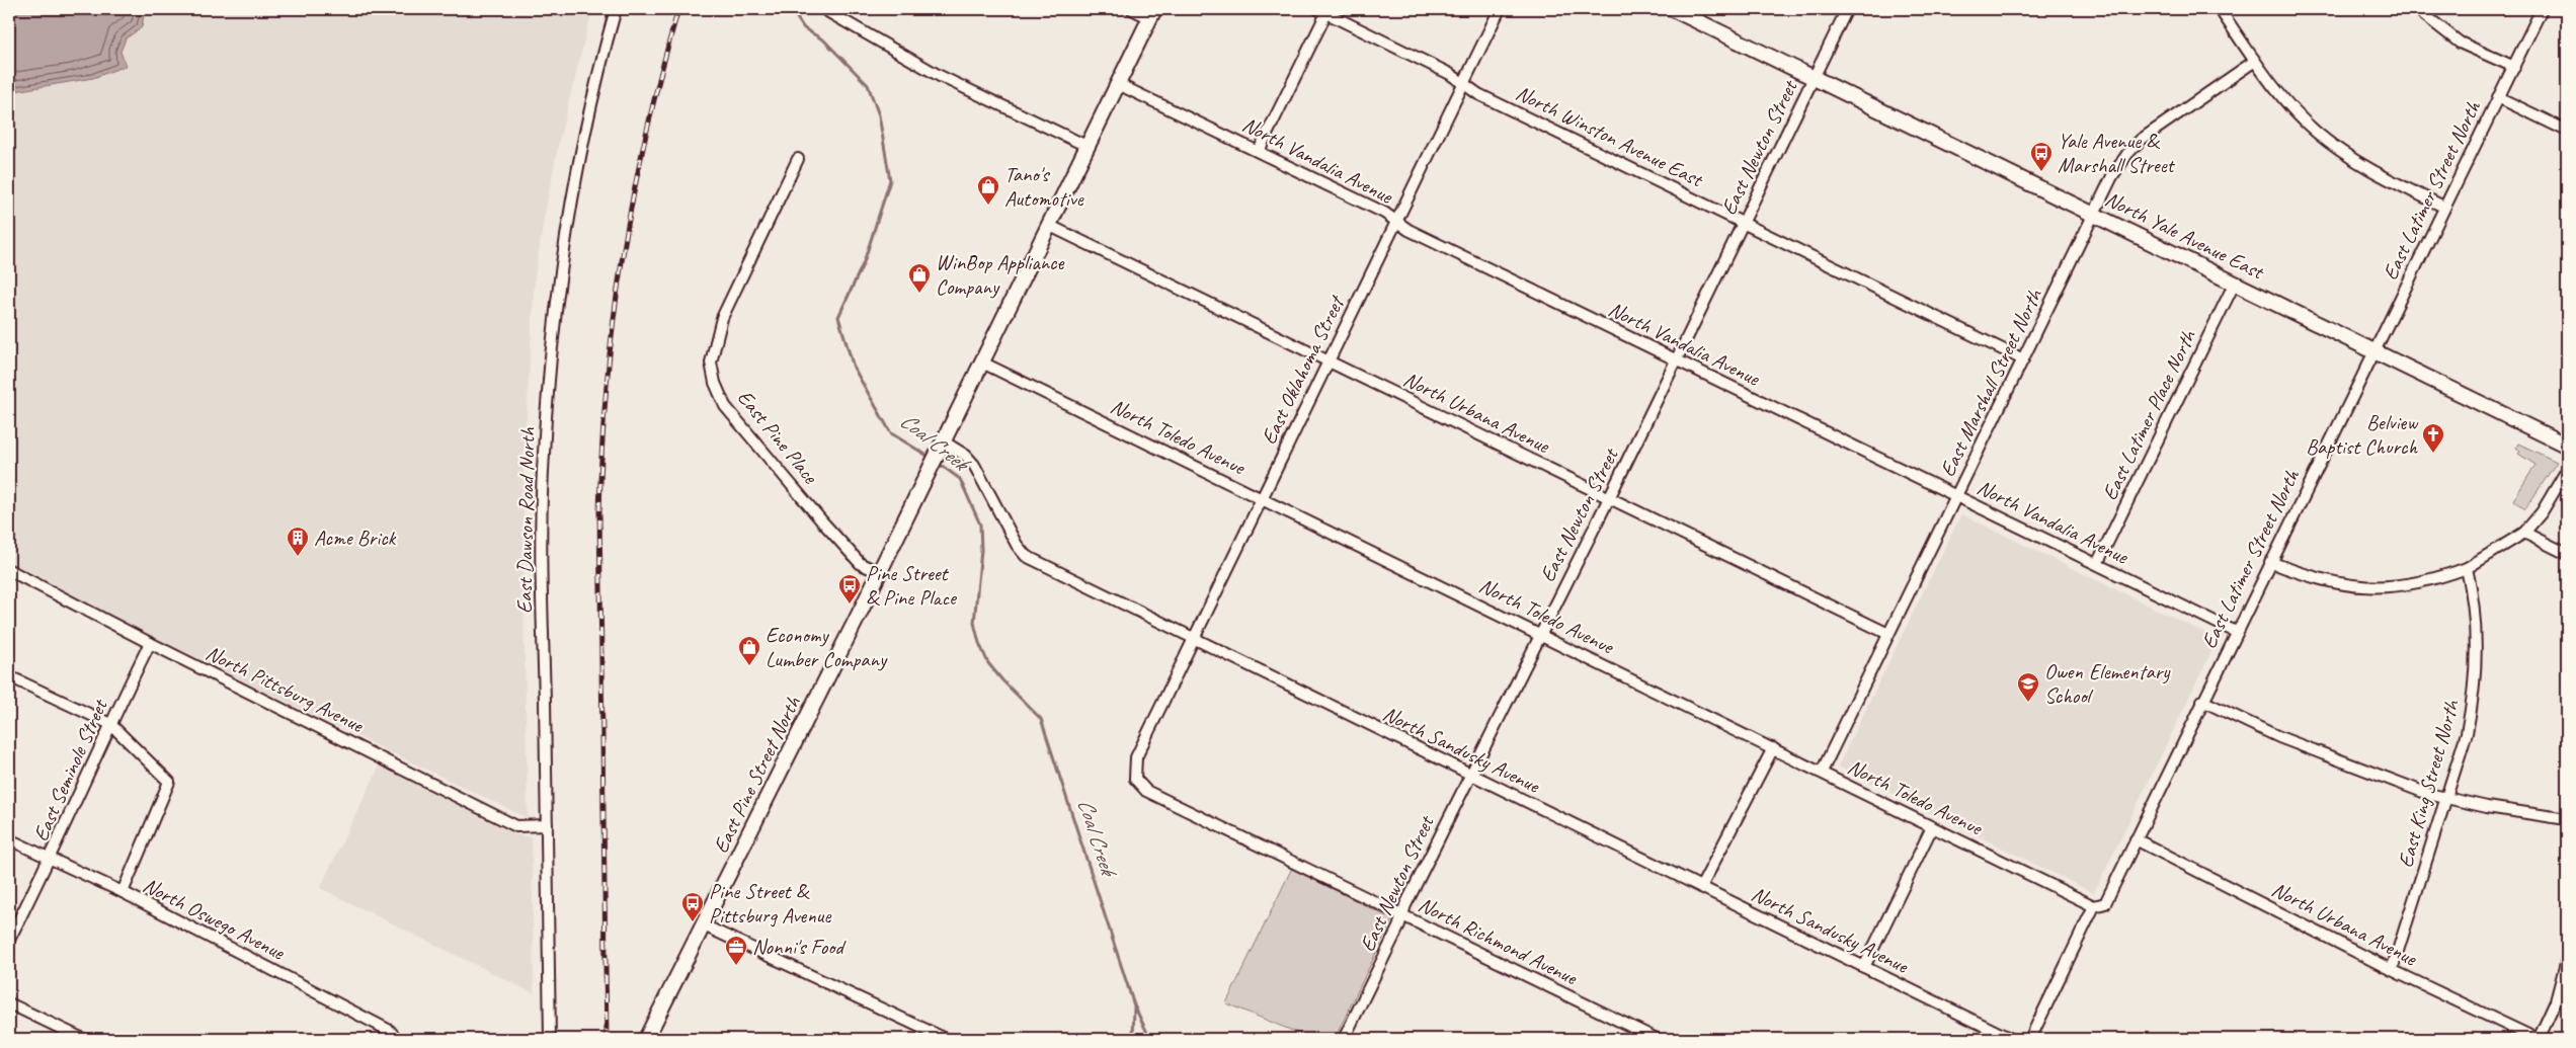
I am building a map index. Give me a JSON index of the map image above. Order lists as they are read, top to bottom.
{
  "streets": {
    "main road": ["North Yale Avenue East", "East Pine Street North"],
    "street": [
      "North Winston Avenue East",
      "East Newton Street",
      "North Vandalia Avenue",
      "East Latimer Street North",
      "East Oklahoma Street",
      "East Marshall Street North",
      "North Urbana Avenue",
      "East Latimer Place North",
      "East Pine Place",
      "North Toledo Avenue",
      "East Dawson Road North",
      "North Pittsburg Avenue",
      "North Sandusky Avenue",
      "East Seminole Street",
      "East King Street North",
      "North Oswego Avenue",
      "North Richmond Avenue"
    ]
  },
  "crossings": [
    ["North Winston Avenue East", "East Newton Street"],
    ["North Winston Avenue East", "East Oklahoma Street"],
    ["North Winston Avenue East", "East Marshall Street North"],
    ["East Newton Street", "North Vandalia Avenue"],
    ["East Newton Street", "North Yale Avenue East"],
    ["East Newton Street", "North Urbana Avenue"],
    ["East Newton Street", "North Toledo Avenue"],
    ["East Newton Street", "North Sandusky Avenue"],
    ["East Newton Street", "North Richmond Avenue"],
    ["North Vandalia Avenue", "East Latimer Street North"],
    ["North Vandalia Avenue", "East Oklahoma Street"],
    ["North Vandalia Avenue", "East Marshall Street North"],
    ["North Vandalia Avenue", "East Latimer Place North"],
    ["North Vandalia Avenue", "East Pine Street North"],
    ["East Latimer Street North", "North Yale Avenue East"],
    ["East Latimer Street North", "North Urbana Avenue"],
    ["East Latimer Street North", "North Toledo Avenue"],
    ["North Yale Avenue East", "East Marshall Street North"],
    ["North Yale Avenue East", "East Latimer Place North"],
    ["East Oklahoma Street", "North Urbana Avenue"],
    ["East Oklahoma Street", "North Toledo Avenue"],
    ["East Oklahoma Street", "North Sandusky Avenue"],
    ["East Oklahoma Street", "North Richmond Avenue"],
    ["East Marshall Street North", "North Urbana Avenue"],
    ["East Marshall Street North", "North Toledo Avenue"],
    ["North Urbana Avenue", "East Pine Street North"],
    ["North Urbana Avenue", "East King Street North"],
    ["East Pine Place", "East Pine Street North"],
    ["North Toledo Avenue", "East Pine Street North"],
    ["East Dawson Road North", "North Pittsburg Avenue"],
    ["North Pittsburg Avenue", "East Seminole Street"],
    ["North Sandusky Avenue", "East Pine Street North"],
    ["East Seminole Street", "North Oswego Avenue"]
  ],
  "water": ["Coal Creek"],
  "places": {
    "bus stop": ["Yale Avenue & Marshall Street", "Pine Street & Pine Place", "Pine Street & Pittsburg Avenue"],
    "shop": ["Tano's Automotive", "WinBop Appliance Company", "Economy Lumber Company"],
    "church": ["Belview Baptist Church"],
    "building": ["Acme Brick"],
    "school or university": ["Owen Elementary School"],
    "office": ["Nonni's Food"]
  }
}
